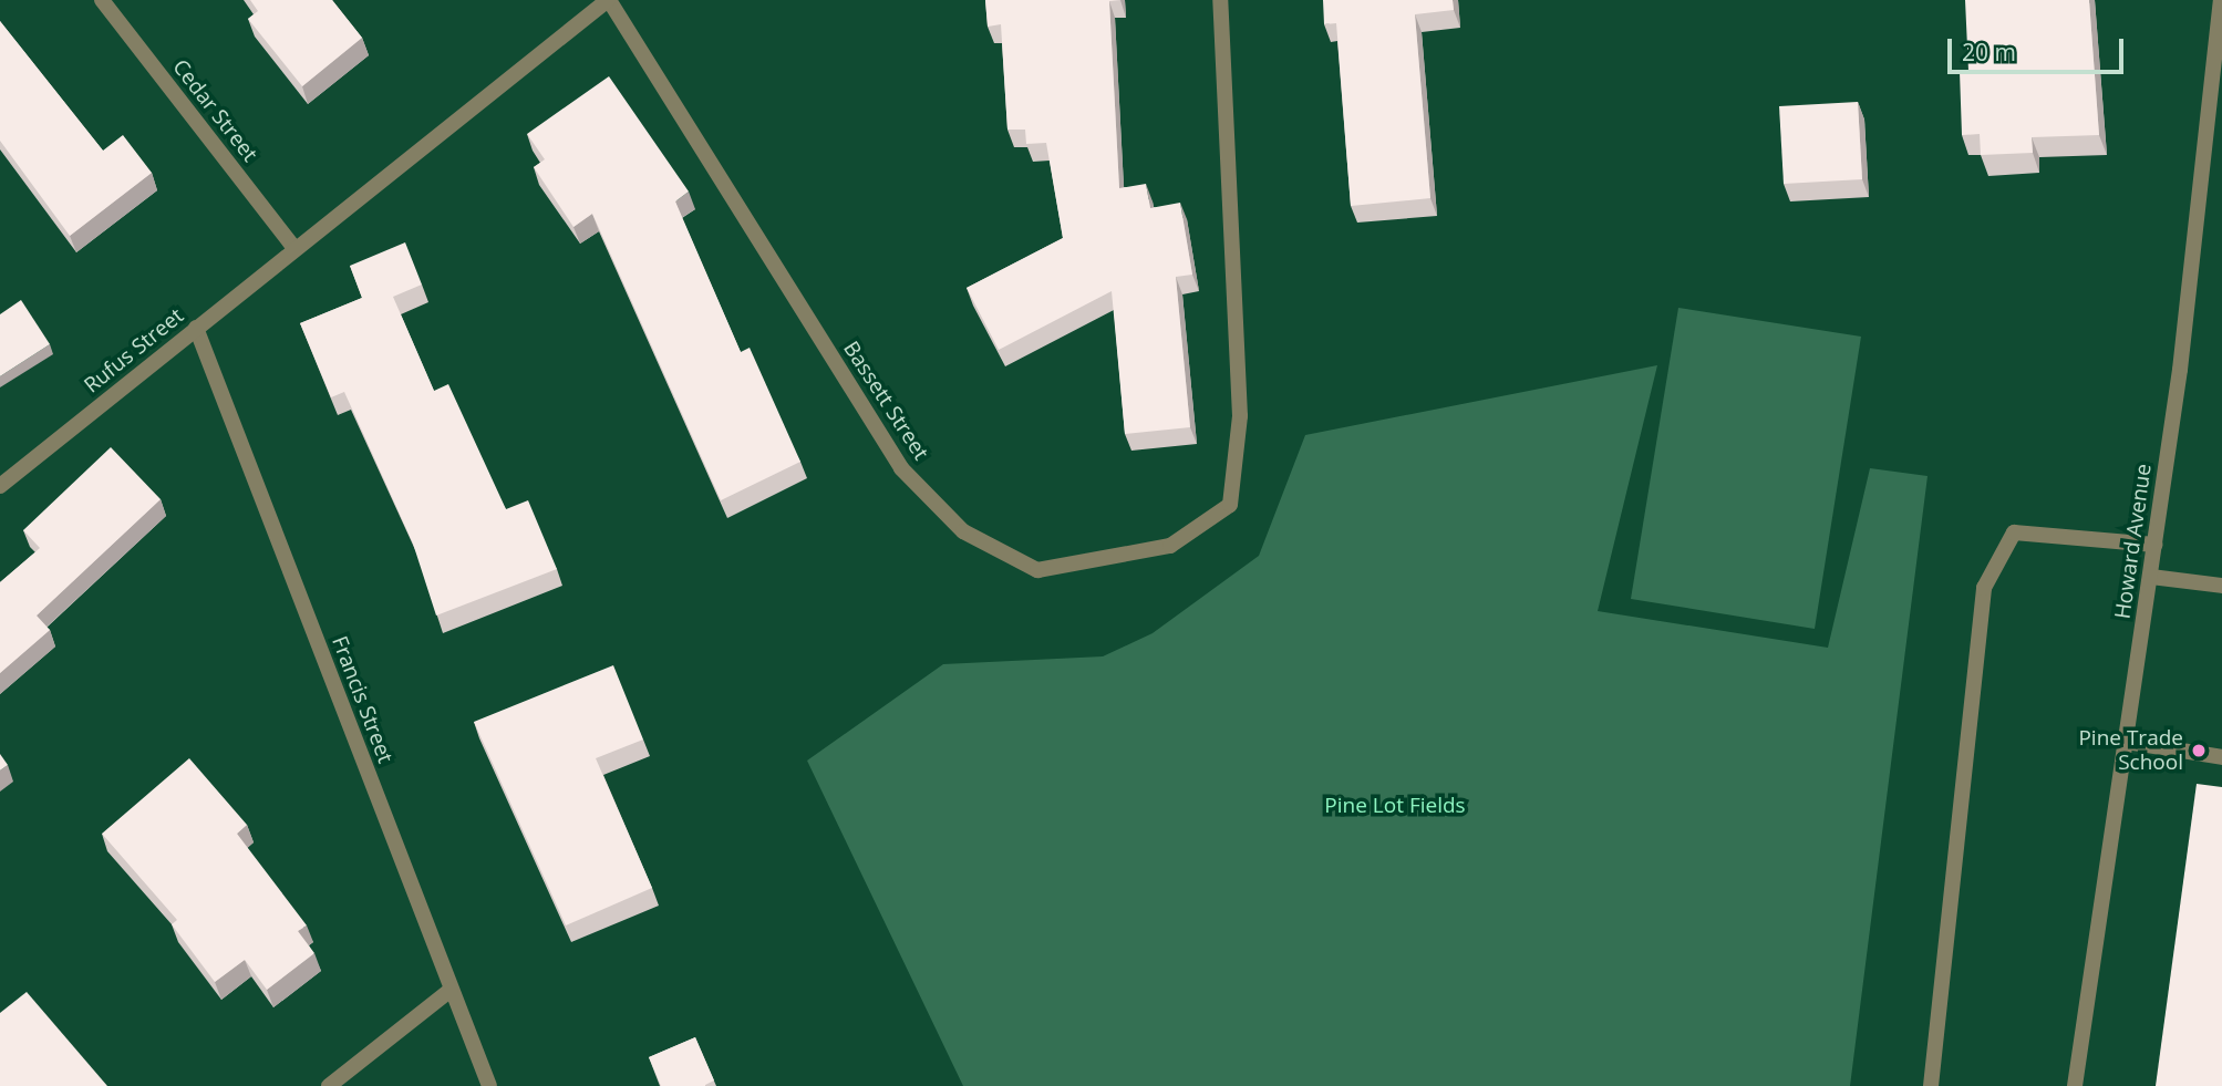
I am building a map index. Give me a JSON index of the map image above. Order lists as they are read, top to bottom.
{
  "streets": {
    "street": [
      "Cedar Street",
      "Rufus Street",
      "Bassett Street",
      "Howard Avenue",
      "Francis Street"
    ]
  },
  "crossings": [
    ["Cedar Street", "Rufus Street"],
    ["Cedar Street", "Bassett Street"],
    ["Rufus Street", "Bassett Street"],
    ["Rufus Street", "Francis Street"]
  ],
  "parks": ["Pine Lot Fields"],
  "places": ["Pine Trade School"],
  "scale_bar": "20 m"
}
